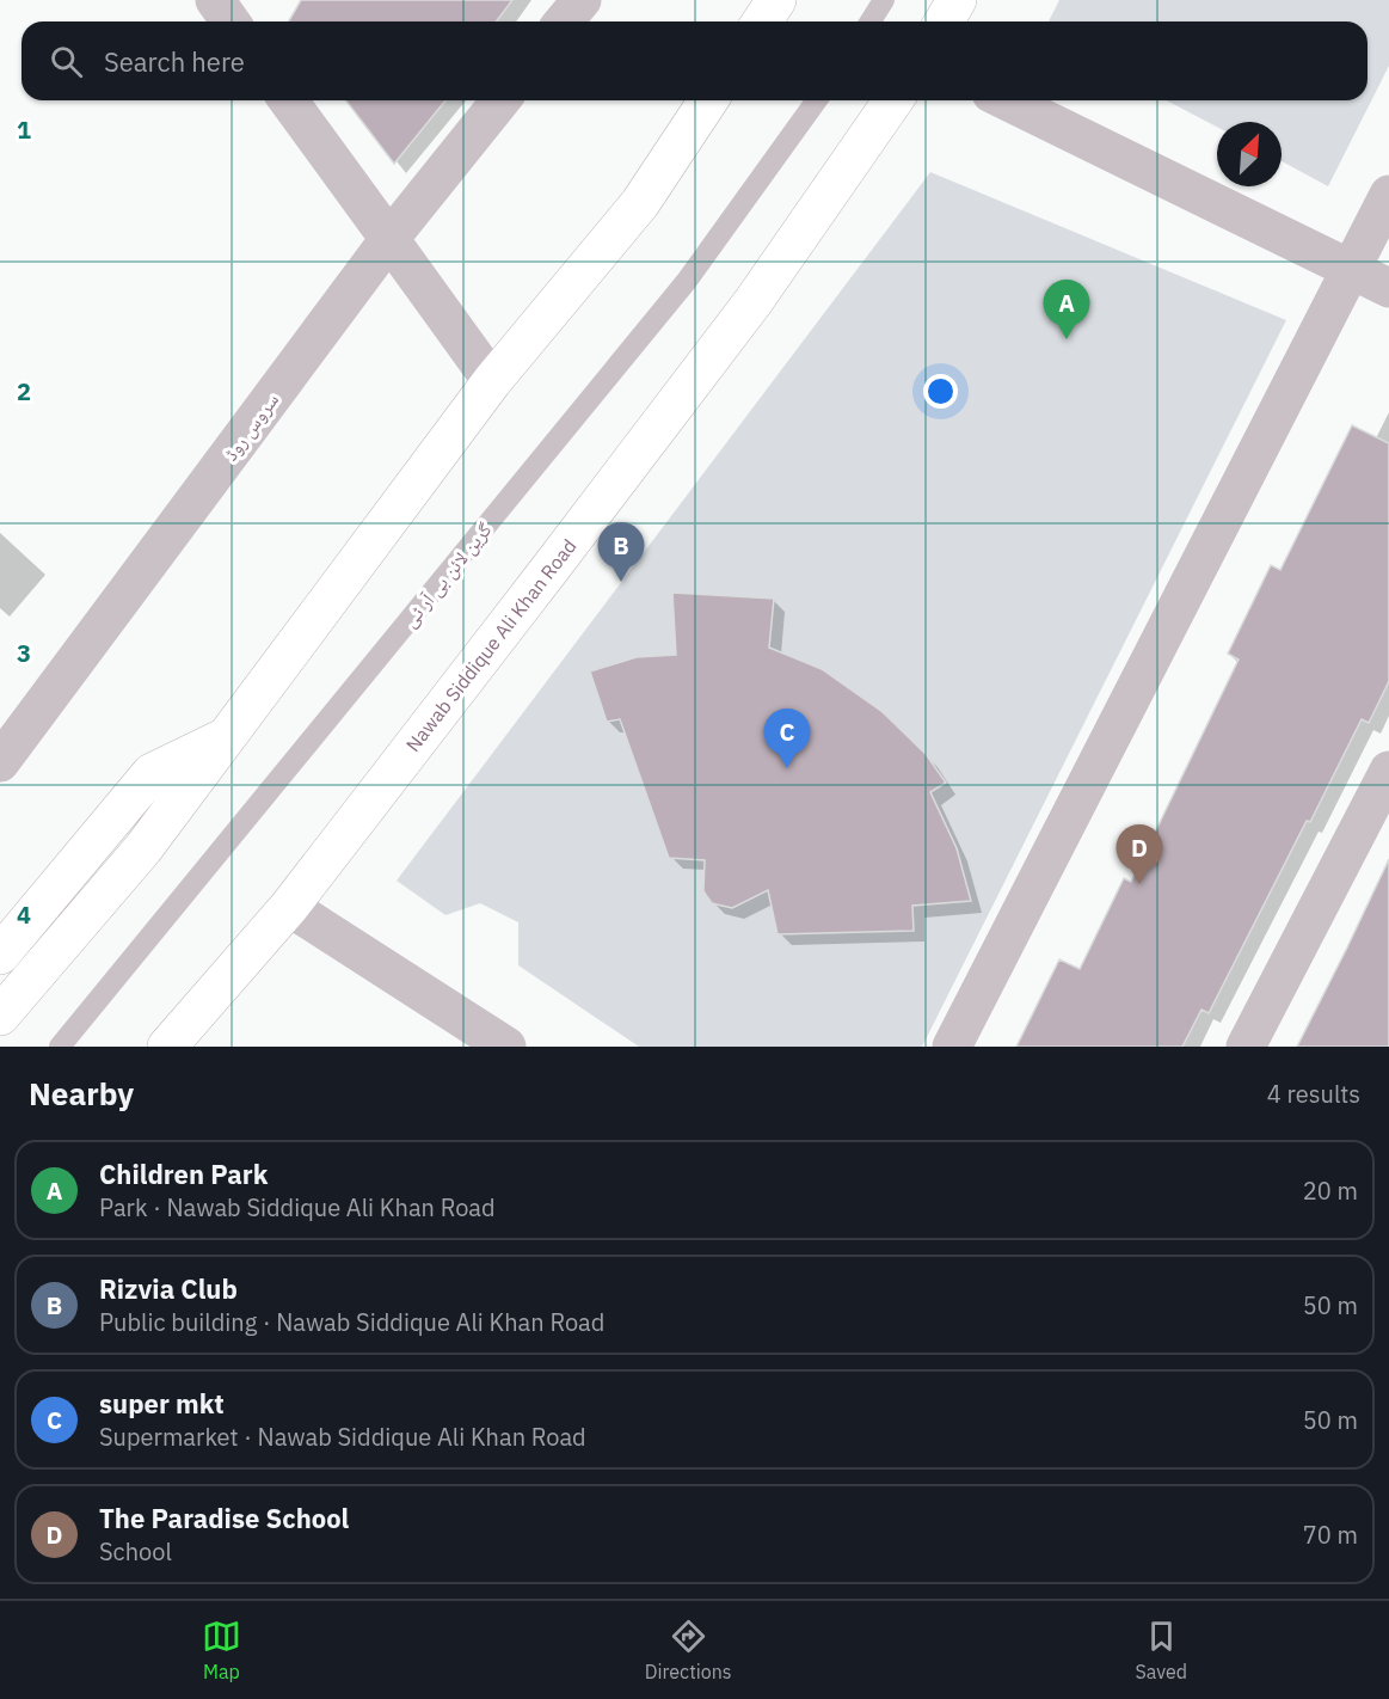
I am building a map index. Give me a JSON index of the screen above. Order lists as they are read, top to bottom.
{
  "streets": {
    "main road": ["Nawab Siddique Ali Khan Road"],
    "street": ["سروس روڈ"],
    "lane": ["گرین لائن بی آر ٹی"]
  },
  "north": "top right",
  "page": {
    "search": "Search here",
    "pins": [
      "A",
      "B",
      "C",
      "D"
    ],
    "heading": ["Nearby", "4 results"],
    "list": [
      {
        "mark": "A",
        "name": "Children Park",
        "note": "Park · Nawab Siddique Ali Khan Road",
        "value": "20 m"
      },
      {
        "mark": "B",
        "name": "Rizvia Club",
        "note": "Public building · Nawab Siddique Ali Khan Road",
        "value": "50 m"
      },
      {
        "mark": "C",
        "name": "super mkt",
        "note": "Supermarket · Nawab Siddique Ali Khan Road",
        "value": "50 m"
      },
      {
        "mark": "D",
        "name": "The Paradise School",
        "note": "School",
        "value": "70 m"
      }
    ],
    "nav": ["Map", "Directions", "Saved"]
  },
  "grid": {
    "rows": [
      "1",
      "2",
      "3",
      "4"
    ]
  }
}
